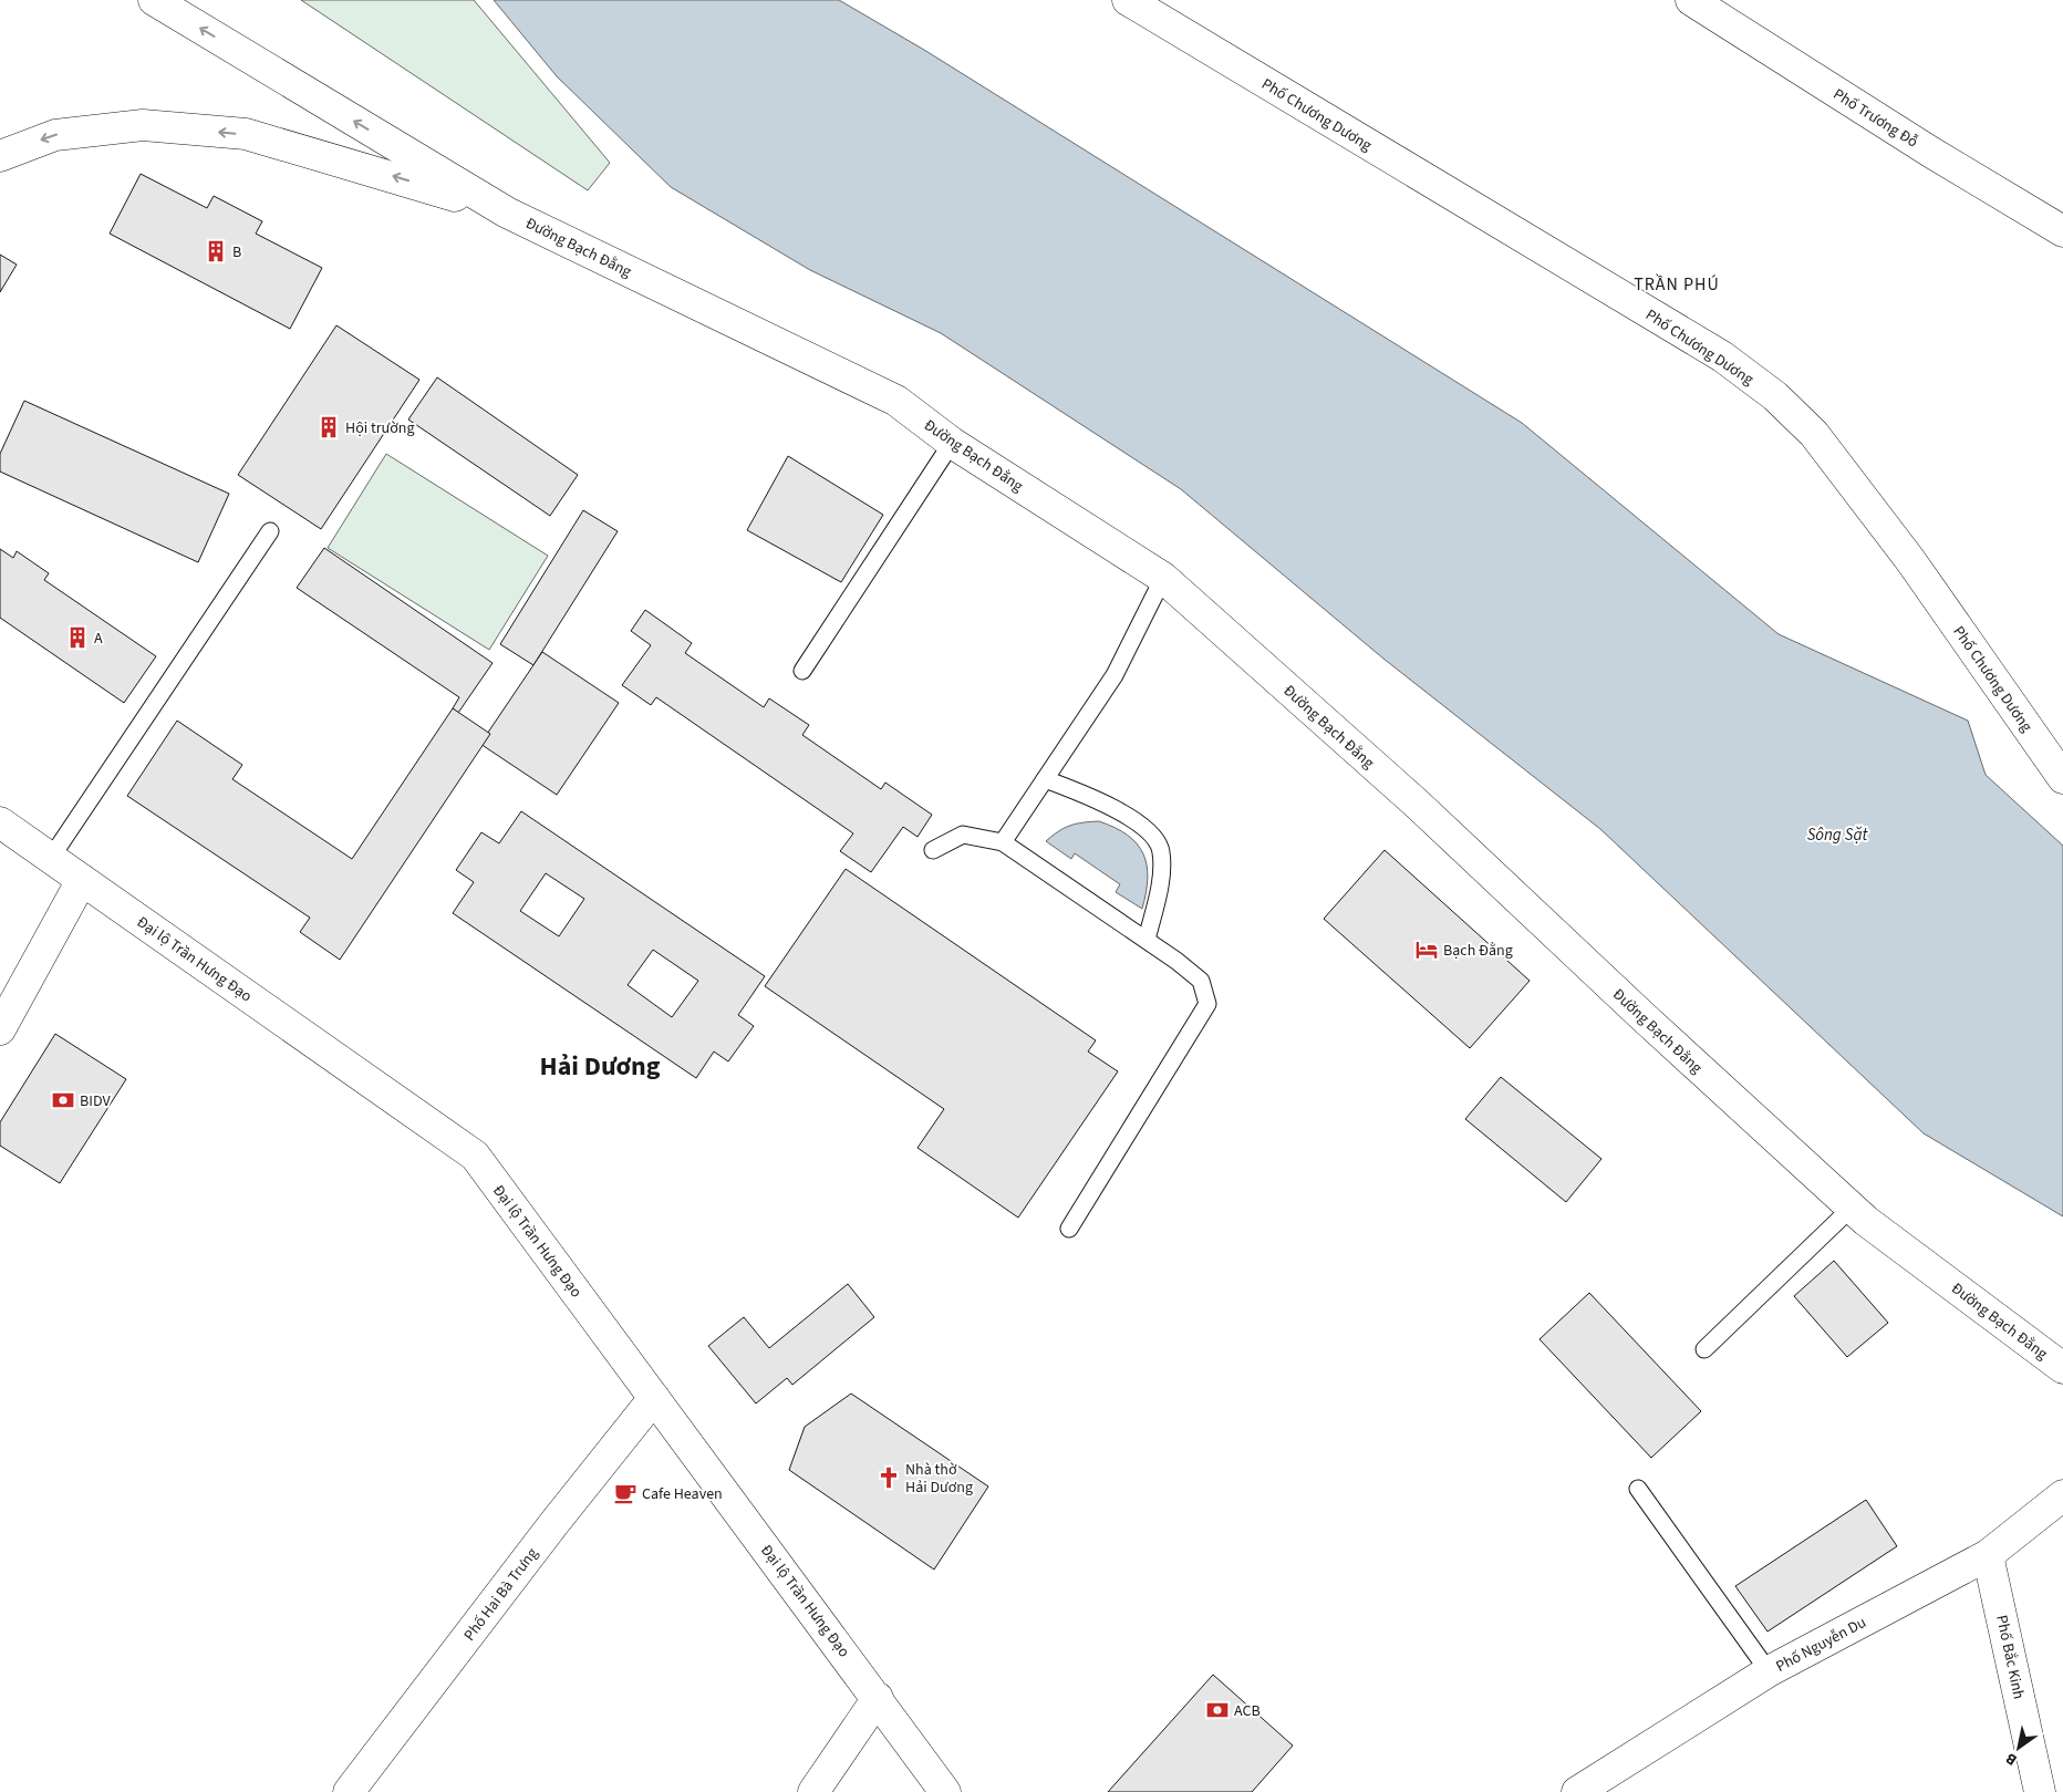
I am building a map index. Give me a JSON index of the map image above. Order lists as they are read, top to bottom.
{
  "streets": {
    "street": [
      "Phố Chương Dương",
      "Phố Trương Đỗ",
      "Đường Bạch Đằng",
      "Đại lộ Trần Hưng Đạo",
      "Phố Hai Bà Trưng",
      "Phố Nguyễn Du",
      "Phố Bắc Kinh"
    ]
  },
  "crossings": [
    ["Đại lộ Trần Hưng Đạo", "Phố Hai Bà Trưng"],
    ["Phố Nguyễn Du", "Phố Bắc Kinh"]
  ],
  "districts": ["TRẦN PHÚ", "Hải Dương"],
  "water": ["Sông Sặt"],
  "places": {
    "building": ["B", "Hội trường", "A"],
    "hotel": ["Bạch Đằng"],
    "bank": ["BIDV", "ACB"],
    "church": ["Nhà thờ Hải Dương"],
    "cafe": ["Cafe Heaven"]
  },
  "north": "bottom left"
}
